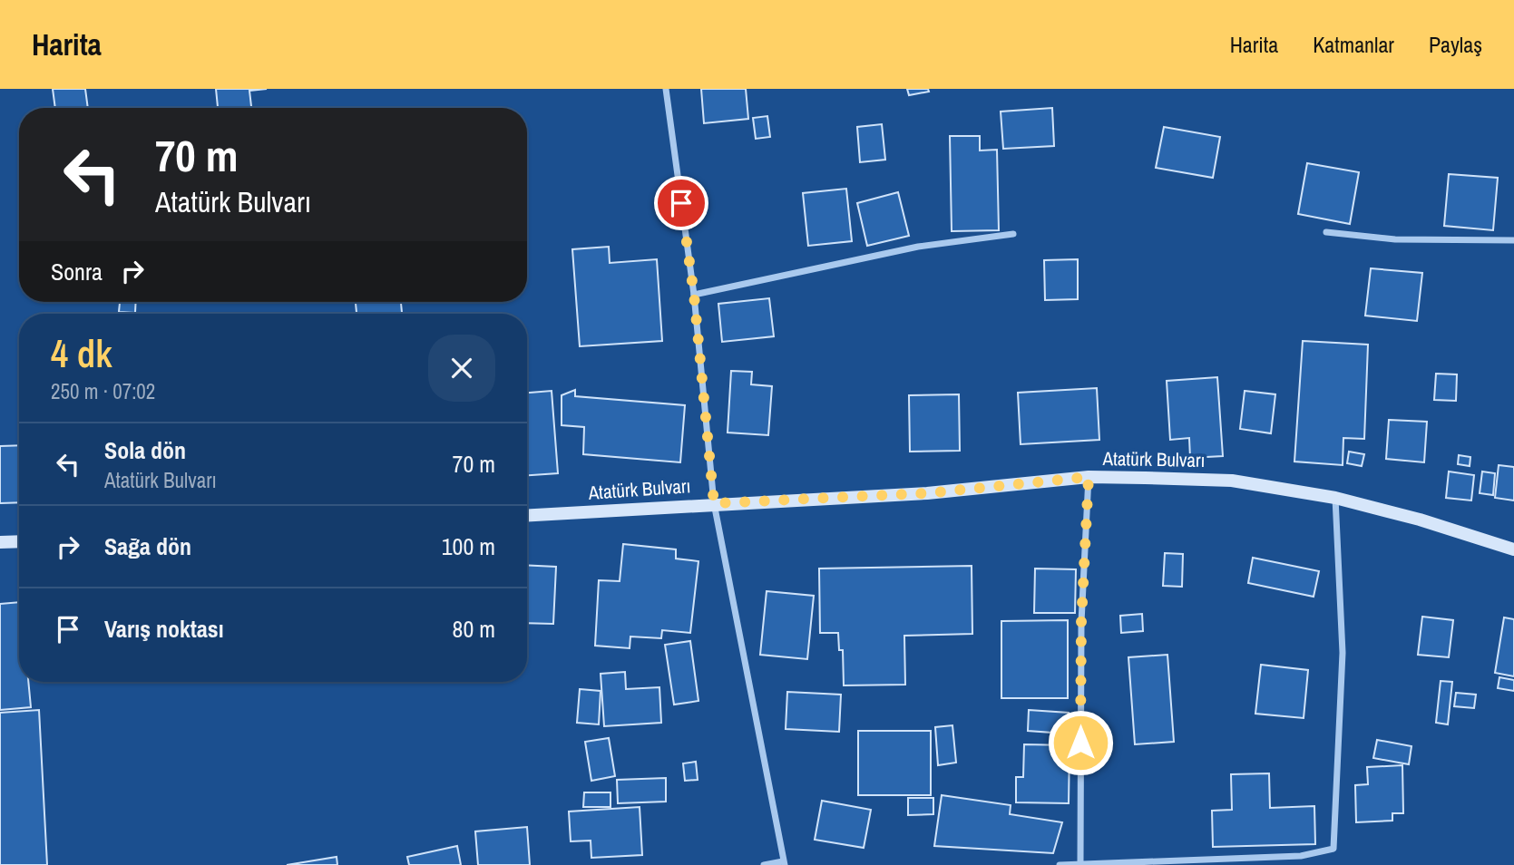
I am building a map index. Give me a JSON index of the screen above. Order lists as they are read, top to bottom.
{
  "streets": {
    "main road": ["Atatürk Bulvarı"]
  },
  "page": {
    "header": "Harita",
    "nav": ["Harita", "Katmanlar", "Paylaş"],
    "turn": ["70 m", "Atatürk Bulvarı"],
    "then": "Sonra",
    "heading": ["4 dk", "250 m · 07:02"],
    "list": [
      {
        "name": "Sola dön",
        "note": "Atatürk Bulvarı",
        "value": "70 m"
      },
      {
        "name": "Sağa dön",
        "value": "100 m"
      },
      {
        "name": "Varış noktası",
        "value": "80 m"
      }
    ]
  }
}
